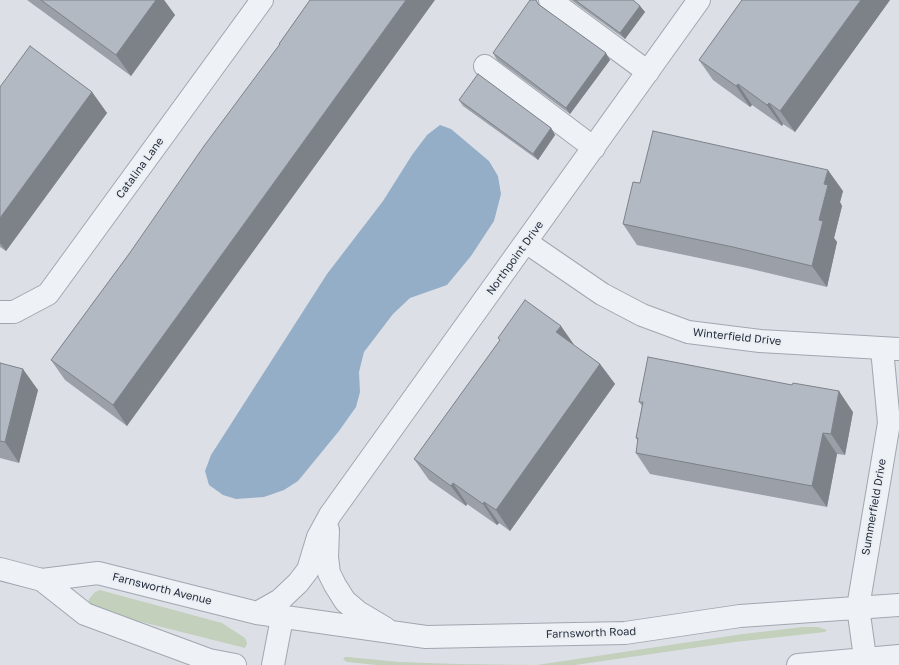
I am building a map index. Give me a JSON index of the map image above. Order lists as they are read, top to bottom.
{
  "streets": {
    "street": [
      "Catalina Lane",
      "Northpoint Drive",
      "Winterfield Drive",
      "Summerfield Drive",
      "Farnsworth Avenue",
      "Farnsworth Road"
    ]
  },
  "crossings": [
    ["Northpoint Drive", "Winterfield Drive"],
    ["Northpoint Drive", "Farnsworth Avenue"],
    ["Winterfield Drive", "Summerfield Drive"],
    ["Summerfield Drive", "Farnsworth Road"],
    ["Farnsworth Avenue", "Farnsworth Road"]
  ]
}
